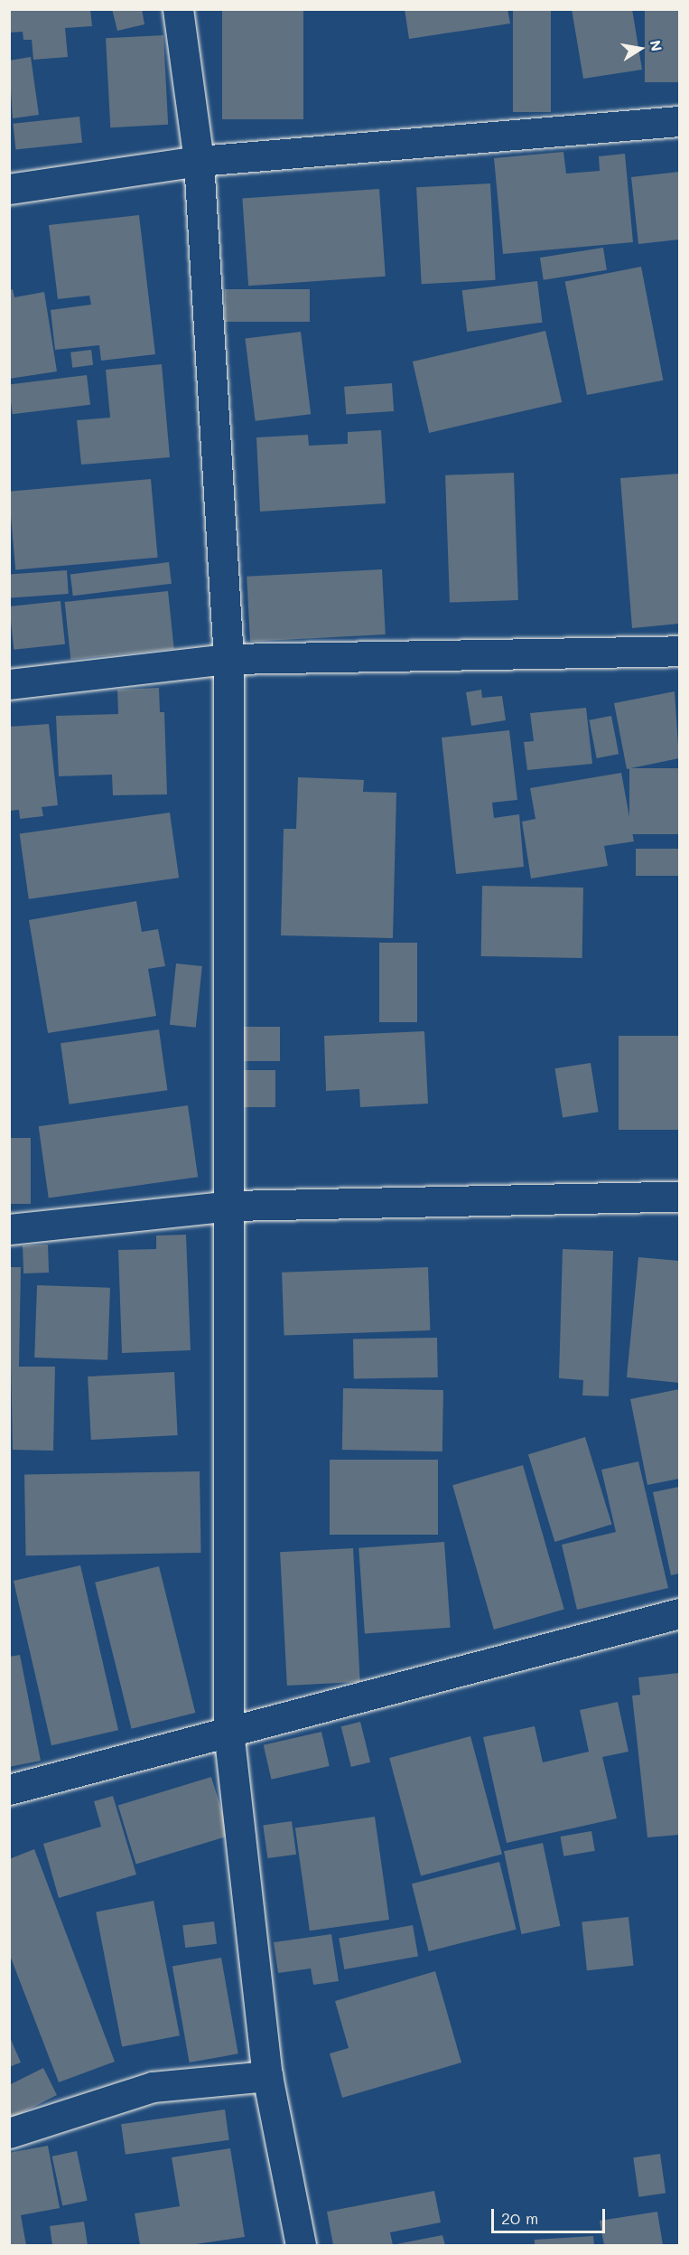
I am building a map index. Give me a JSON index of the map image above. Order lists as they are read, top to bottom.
{
  "scale_bar": "20 m",
  "north": "right"
}
